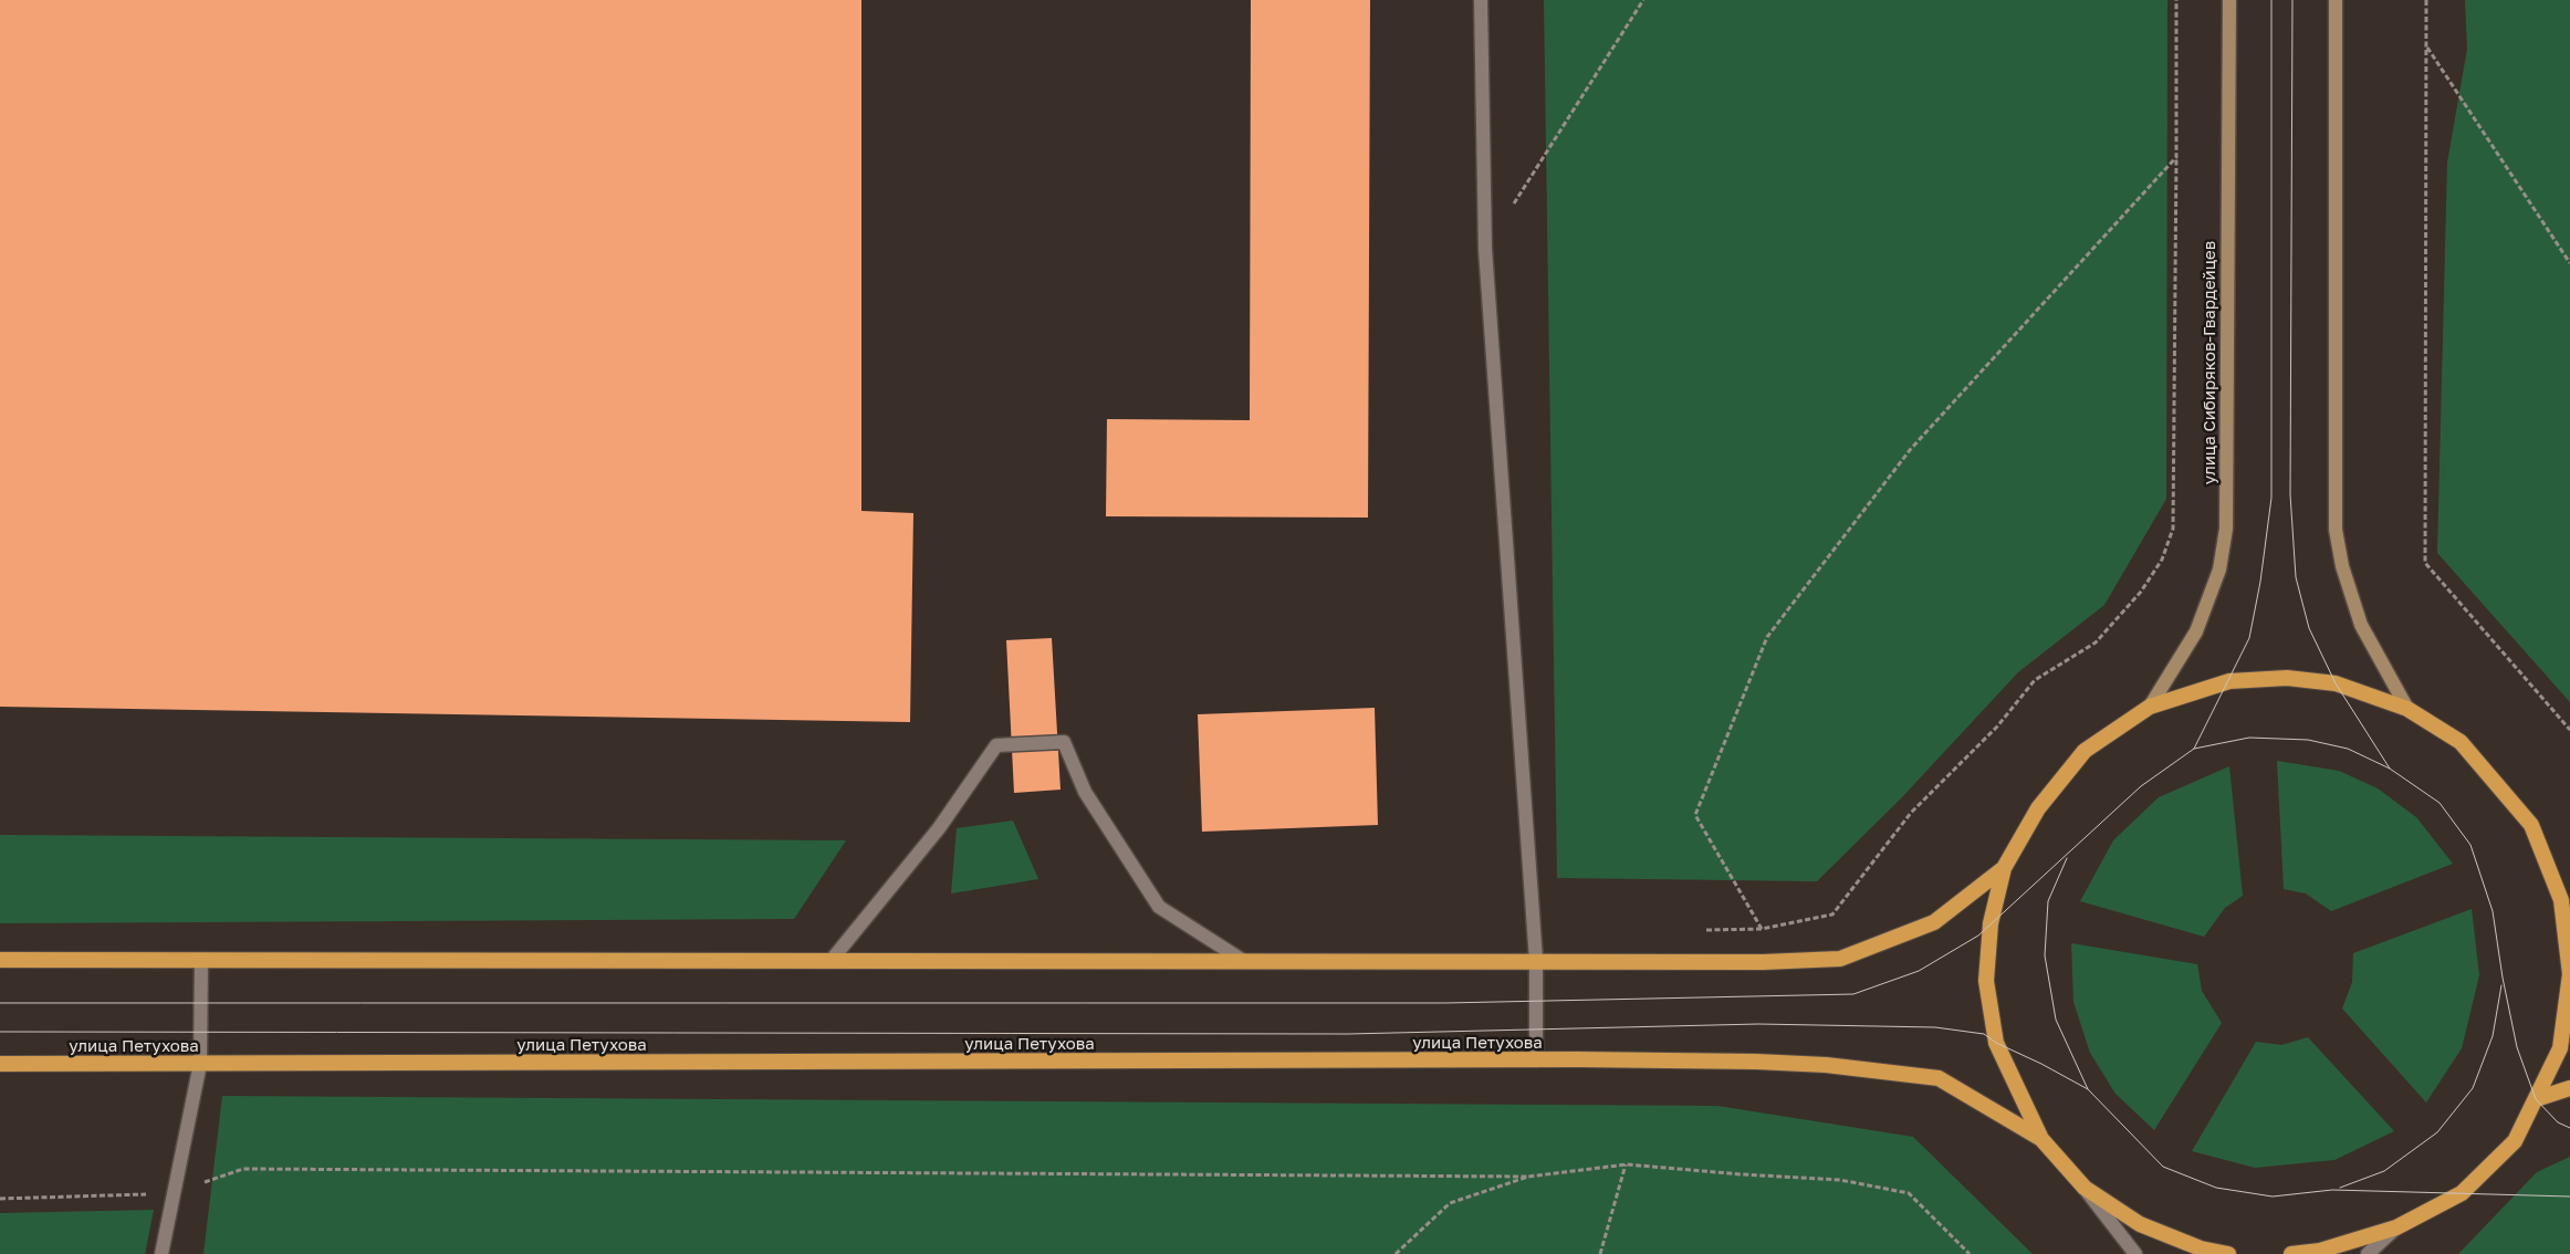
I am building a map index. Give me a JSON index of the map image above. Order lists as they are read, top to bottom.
{
  "streets": {
    "highway": ["улица Петухова"],
    "main road": ["улица Сибиряков-Гвардейцев"]
  }
}
